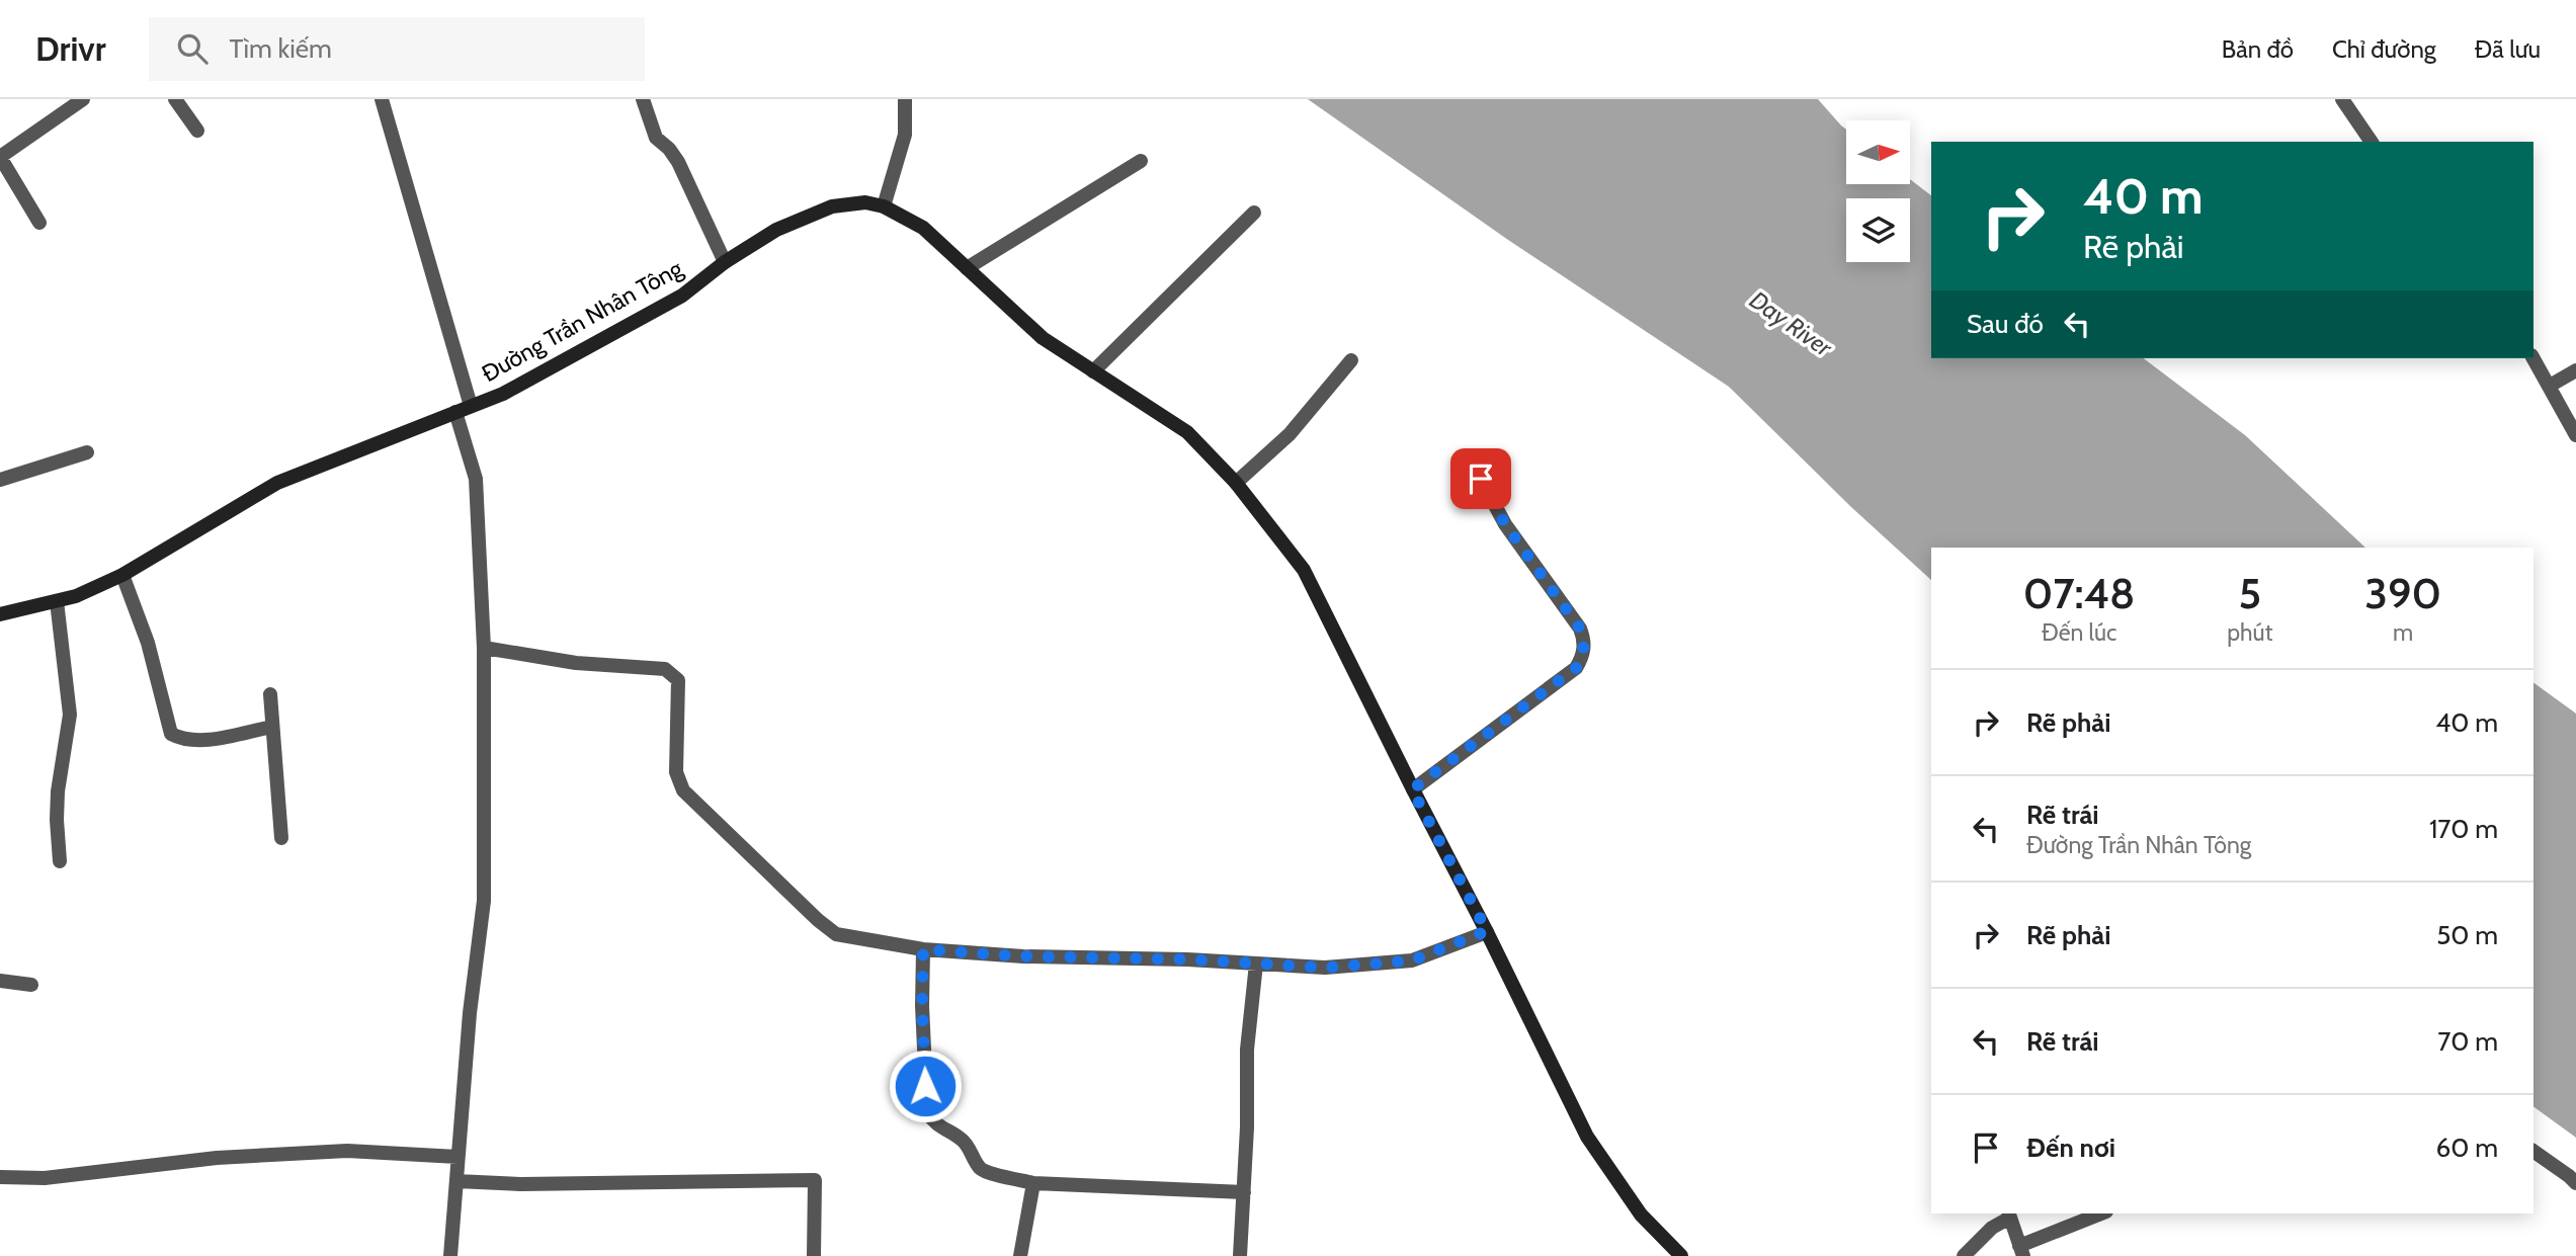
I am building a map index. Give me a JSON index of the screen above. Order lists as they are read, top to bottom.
{
  "streets": {
    "street": ["Đường Trần Nhân Tông"]
  },
  "water": ["Day River"],
  "north": "right",
  "page": {
    "header": "Drivr",
    "search": "Tìm kiếm",
    "nav": ["Bản đồ", "Chỉ đường", "Đã lưu"],
    "turn": ["40 m", "Rẽ phải"],
    "then": "Sau đó",
    "eta": [
      "07:48",
      "Đến lúc",
      "5",
      "phút",
      "390",
      "m"
    ],
    "list": [
      {
        "name": "Rẽ phải",
        "value": "40 m"
      },
      {
        "name": "Rẽ trái",
        "note": "Đường Trần Nhân Tông",
        "value": "170 m"
      },
      {
        "name": "Rẽ phải",
        "value": "50 m"
      },
      {
        "name": "Rẽ trái",
        "value": "70 m"
      },
      {
        "name": "Đến nơi",
        "value": "60 m"
      }
    ]
  }
}
